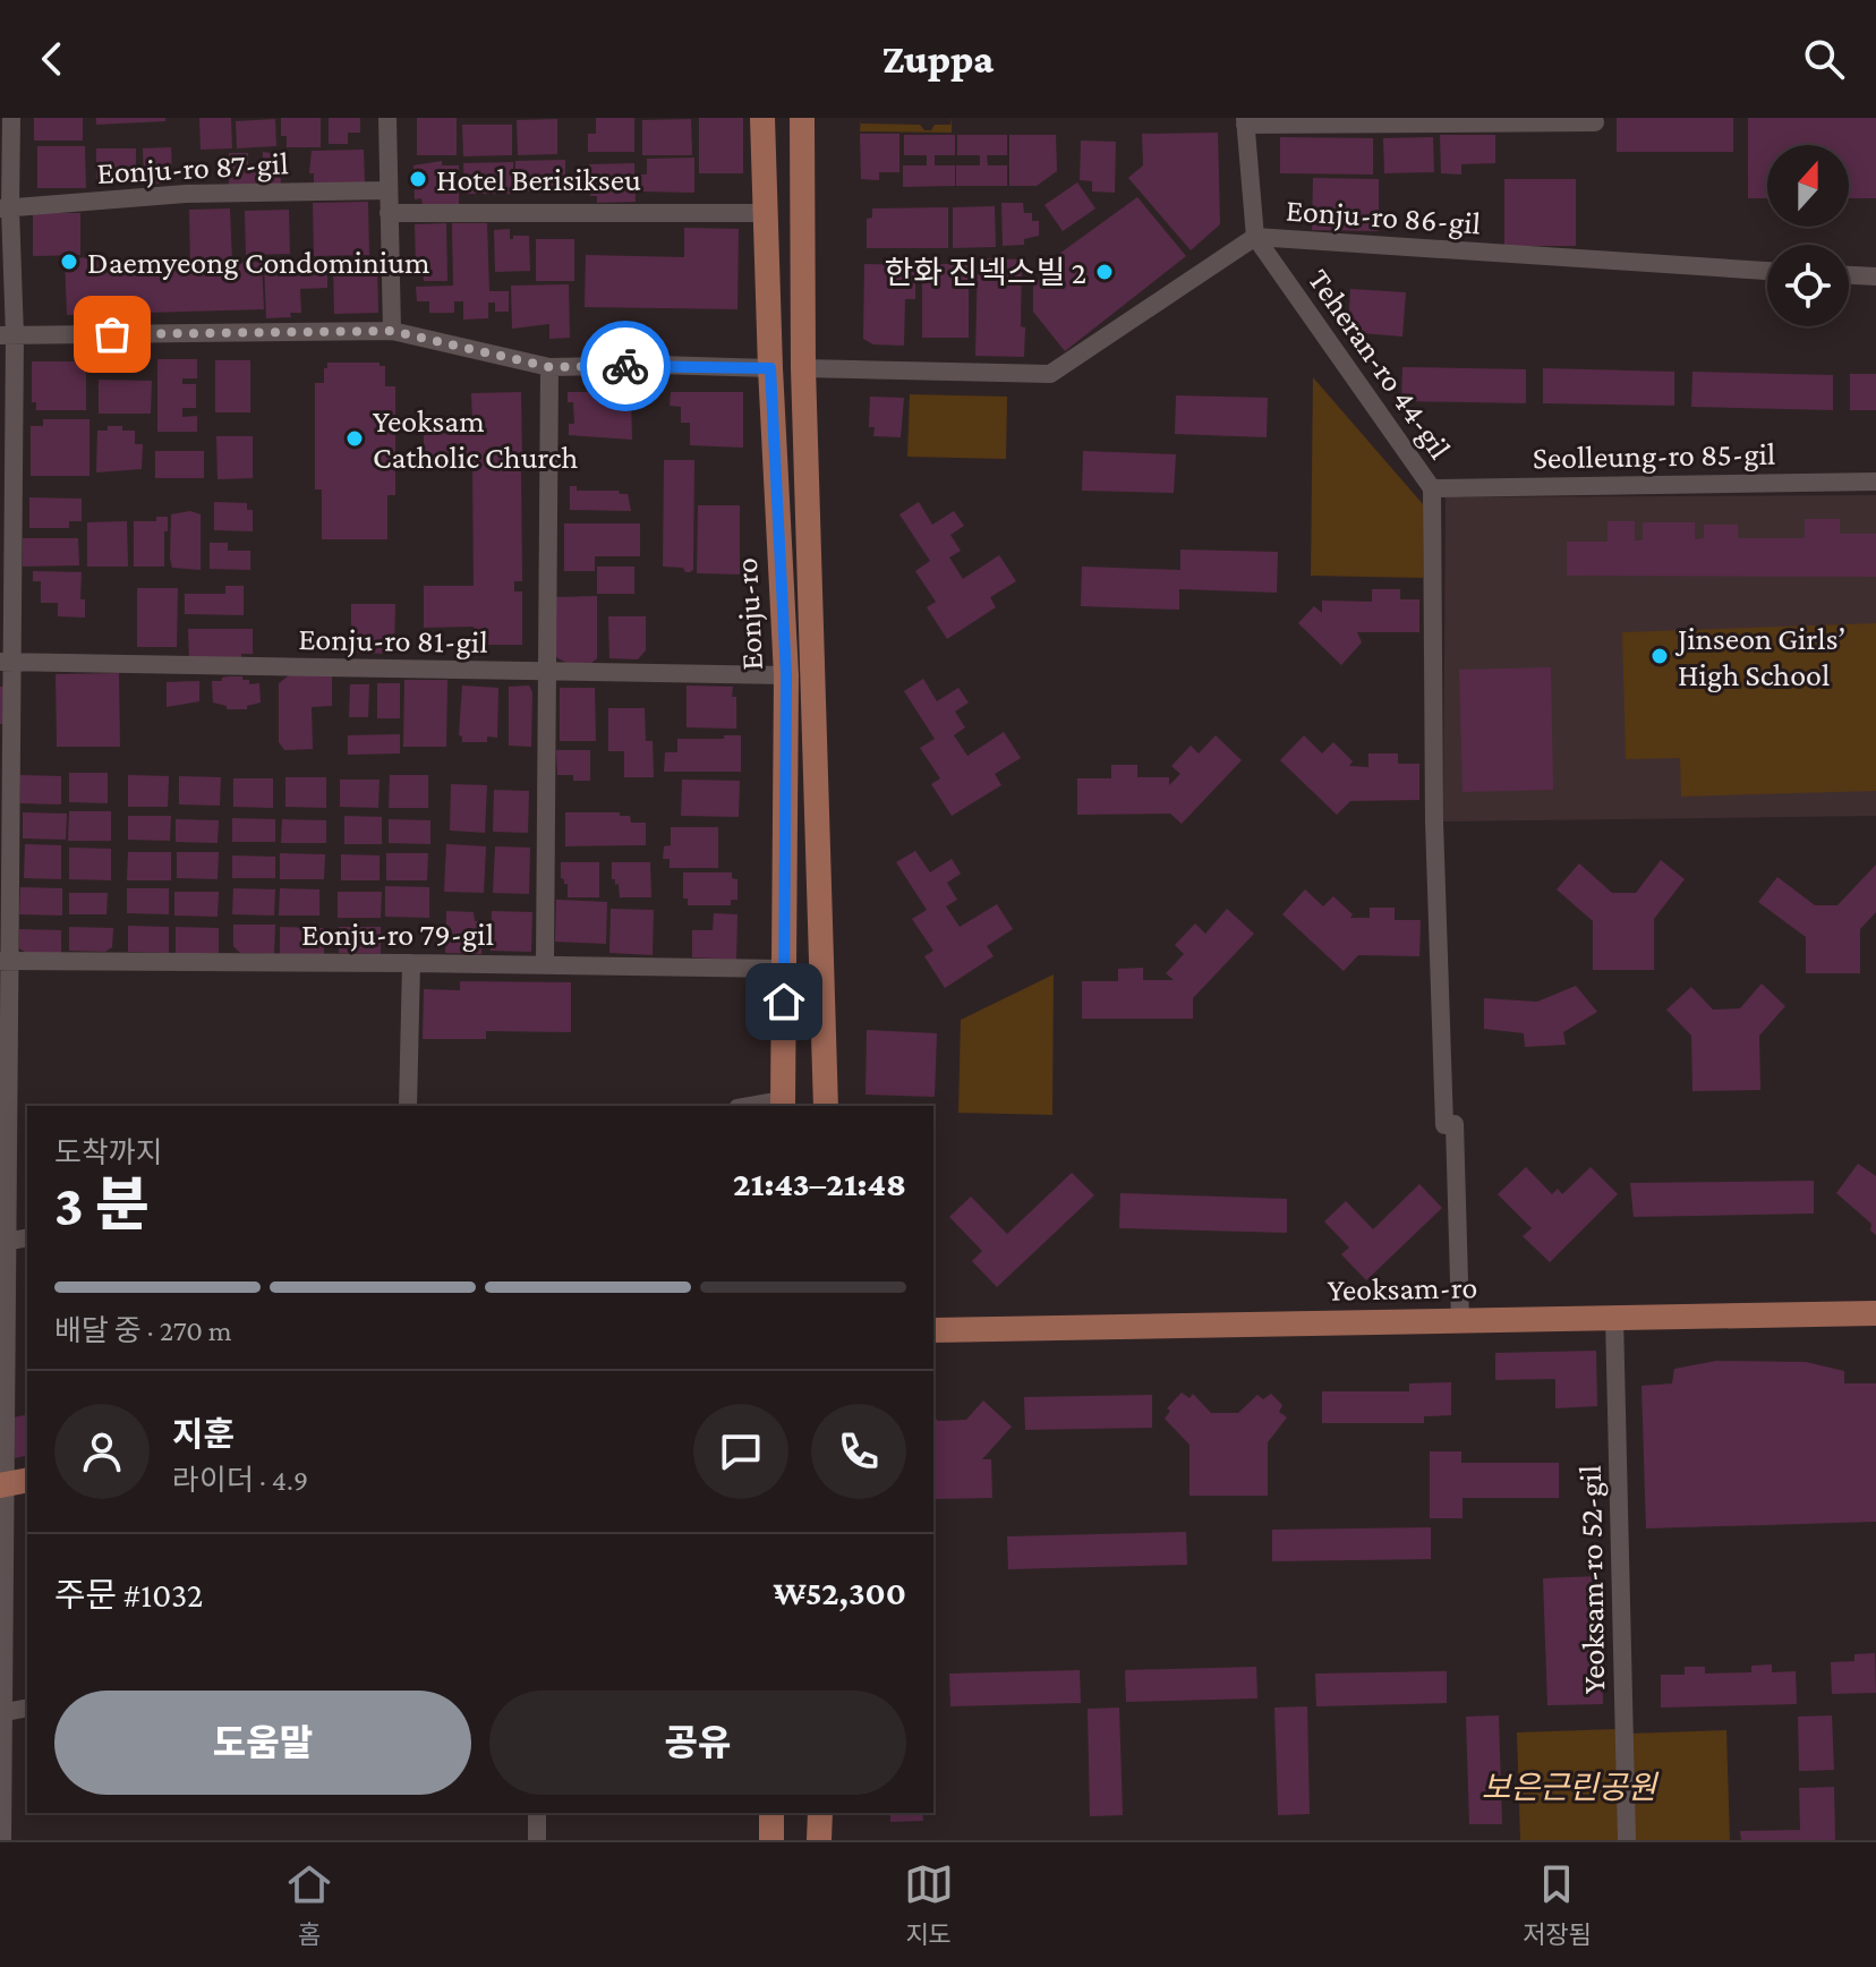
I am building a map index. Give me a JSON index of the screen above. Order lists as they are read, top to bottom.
{
  "streets": {
    "main road": ["Eonju-ro", "Yeoksam-ro"],
    "street": [
      "Eonju-ro 87-gil",
      "Eonju-ro 86-gil",
      "Teheran-ro 44-gil",
      "Seolleung-ro 85-gil",
      "Eonju-ro 81-gil",
      "Eonju-ro 79-gil",
      "Yeoksam-ro 52-gil"
    ]
  },
  "crossings": [
    ["Eonju-ro 86-gil", "Teheran-ro 44-gil"],
    ["Eonju-ro 86-gil", "Eonju-ro"],
    ["Teheran-ro 44-gil", "Seolleung-ro 85-gil"],
    ["Eonju-ro", "Eonju-ro 81-gil"],
    ["Eonju-ro", "Eonju-ro 79-gil"],
    ["Yeoksam-ro", "Yeoksam-ro 52-gil"]
  ],
  "parks": ["보은근린공원"],
  "places": [
    "Hotel Berisikseu",
    "Daemyeong Condominium",
    "한화 진넥스빌 2",
    "Yeoksam Catholic Church",
    "Jinseon Girls’ High School"
  ],
  "north": "top",
  "page": {
    "header": "Zuppa",
    "heading": ["3 분", "도착까지", "21:43–21:48"],
    "panel": [
      "지훈",
      "라이더 · 4.9",
      "주문 #1032",
      "₩52,300"
    ],
    "bar": "배달 중 · 270 m",
    "buttons": ["도움말", "공유"],
    "tabs": ["홈", "지도", "저장됨"]
  }
}
